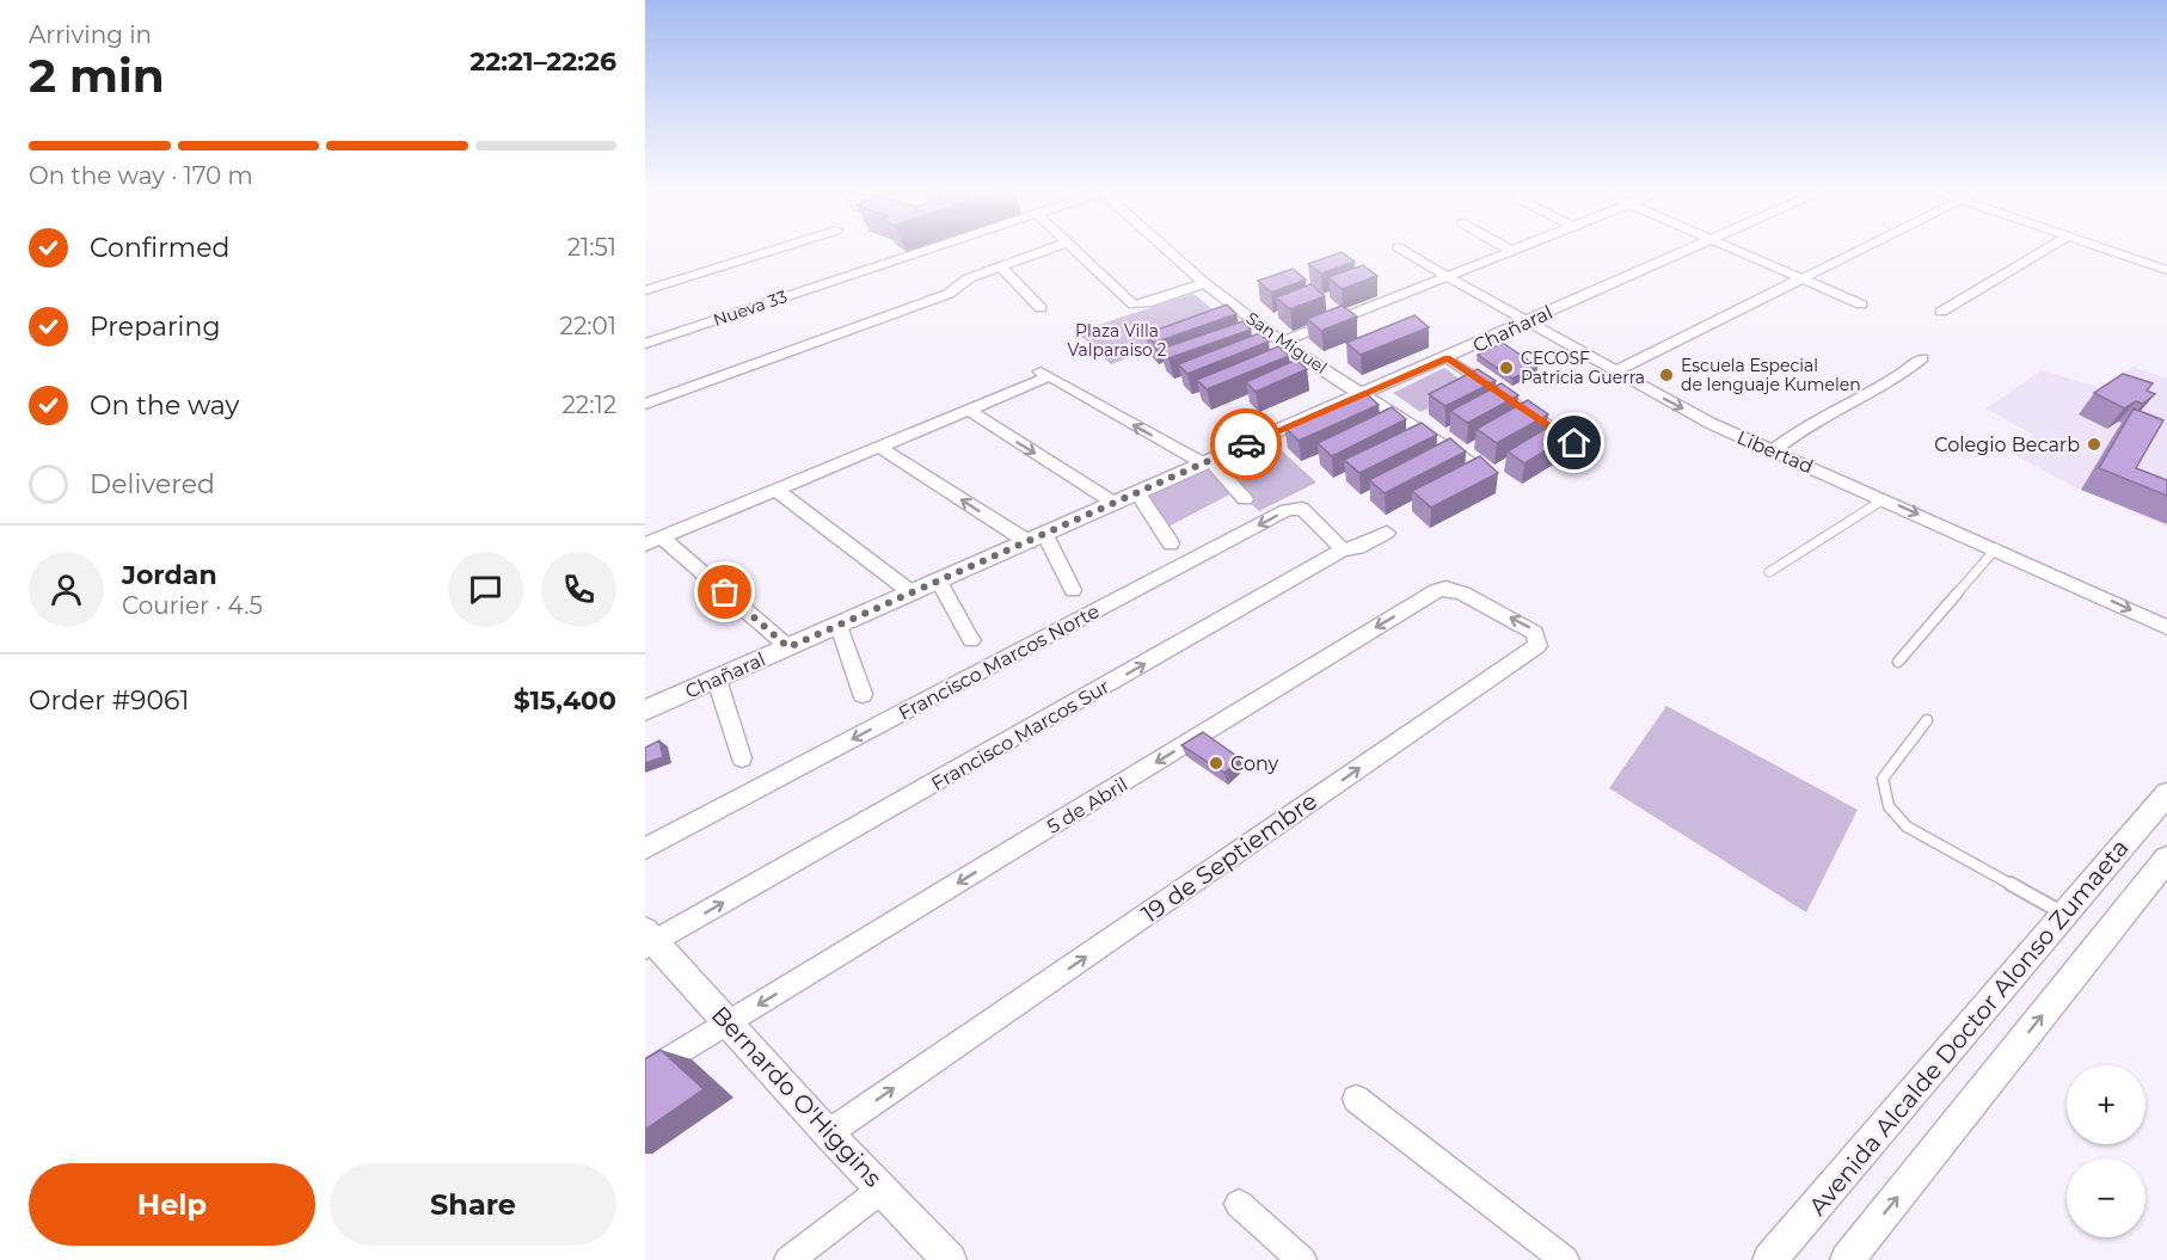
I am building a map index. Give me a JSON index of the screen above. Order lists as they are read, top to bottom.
{
  "streets": {
    "street": [
      "Nueva 33",
      "Chañaral",
      "San Miguel",
      "Libertad",
      "Francisco Marcos Norte",
      "Francisco Marcos Sur",
      "5 de Abril",
      "19 de Septiembre",
      "Avenida Alcalde Doctor Alonso Zumaeta",
      "Bernardo O'Higgins"
    ]
  },
  "crossings": [
    ["Chañaral", "San Miguel"],
    ["Chañaral", "Libertad"],
    ["Francisco Marcos Norte", "Francisco Marcos Sur"],
    ["Francisco Marcos Sur", "Bernardo O'Higgins"],
    ["5 de Abril", "19 de Septiembre"],
    ["5 de Abril", "Bernardo O'Higgins"],
    ["19 de Septiembre", "Bernardo O'Higgins"]
  ],
  "one_way": [
    "Libertad",
    "Francisco Marcos Norte",
    "Francisco Marcos Sur",
    "5 de Abril",
    "19 de Septiembre"
  ],
  "parks": ["Plaza Villa Valparaiso 2"],
  "places": [
    "CECOSF Patricia Guerra",
    "Escuela Especial de lenguaje Kumelen",
    "Colegio Becarb",
    "Cony"
  ],
  "page": {
    "heading": ["2 min", "Arriving in", "22:21–22:26"],
    "panel": [
      "Jordan",
      "Courier · 4.5",
      "Order #9061",
      "$15,400"
    ],
    "bar": "On the way · 170 m",
    "list": [
      ["Confirmed", "21:51"],
      ["Preparing", "22:01"],
      ["On the way", "22:12"],
      "Delivered"
    ],
    "map_buttons": ["+", "−"],
    "buttons": ["Help", "Share"]
  }
}
